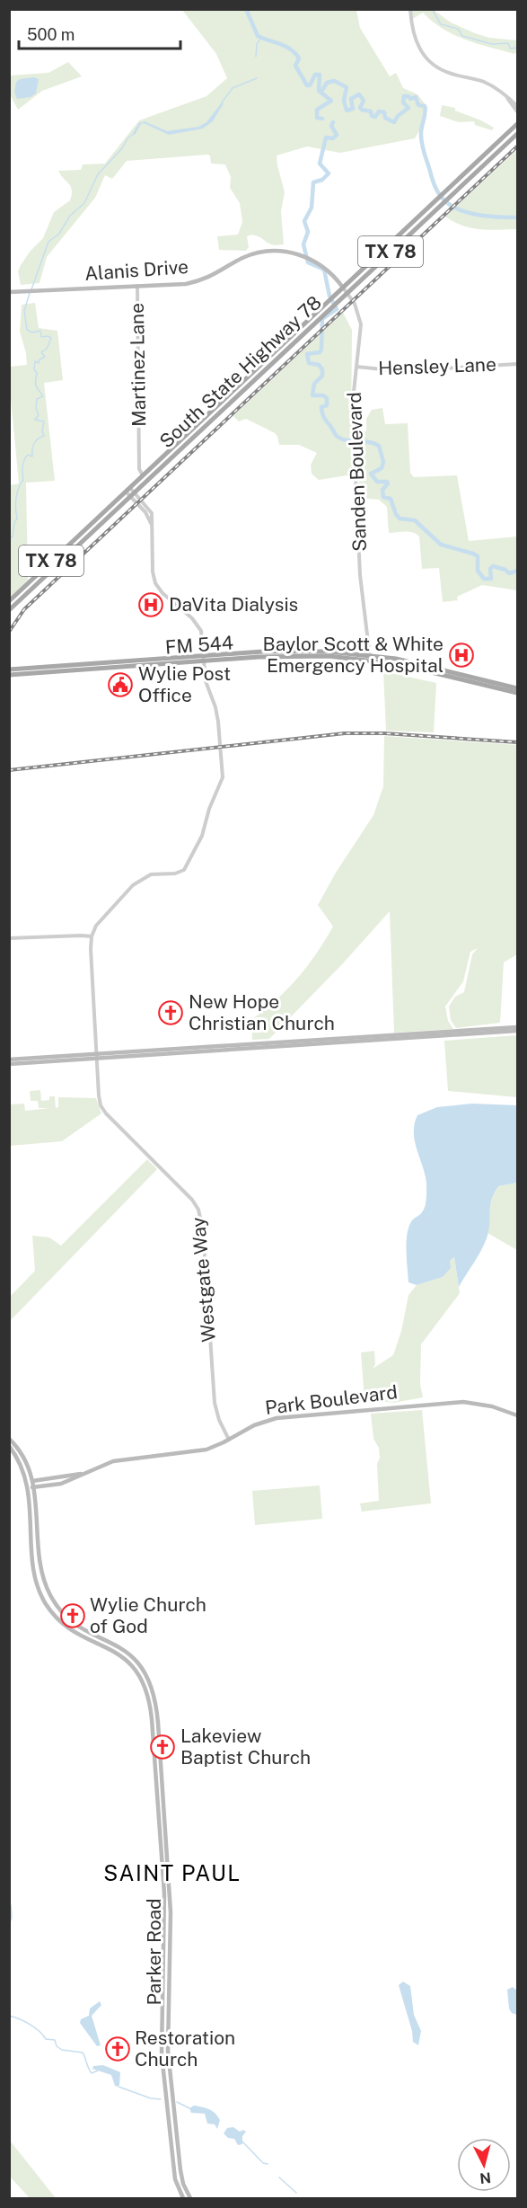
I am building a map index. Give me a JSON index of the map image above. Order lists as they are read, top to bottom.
{
  "streets": {
    "main road": [
      "TX 78",
      "Alanis Drive",
      "South State Highway 78",
      "FM 544",
      "Park Boulevard",
      "Parker Road"
    ],
    "street": [
      "Martinez Lane",
      "Hensley Lane",
      "Sanden Boulevard",
      "Westgate Way"
    ]
  },
  "crossings": [
    ["Alanis Drive", "Martinez Lane"],
    ["Alanis Drive", "South State Highway 78"],
    ["Alanis Drive", "Sanden Boulevard"],
    ["Martinez Lane", "South State Highway 78"],
    ["Hensley Lane", "Sanden Boulevard"],
    ["South State Highway 78", "Sanden Boulevard"],
    ["Sanden Boulevard", "FM 544"],
    ["Westgate Way", "Park Boulevard"],
    ["Park Boulevard", "Parker Road"]
  ],
  "districts": ["SAINT PAUL"],
  "places": {
    "hospital": ["DaVita Dialysis", "Baylor Scott & White Emergency Hospital"],
    "public building": ["Wylie Post Office"],
    "church": [
      "New Hope Christian Church",
      "Wylie Church of God",
      "Lakeview Baptist Church",
      "Restoration Church"
    ]
  },
  "scale_bar": "500 m",
  "north": "bottom"
}
